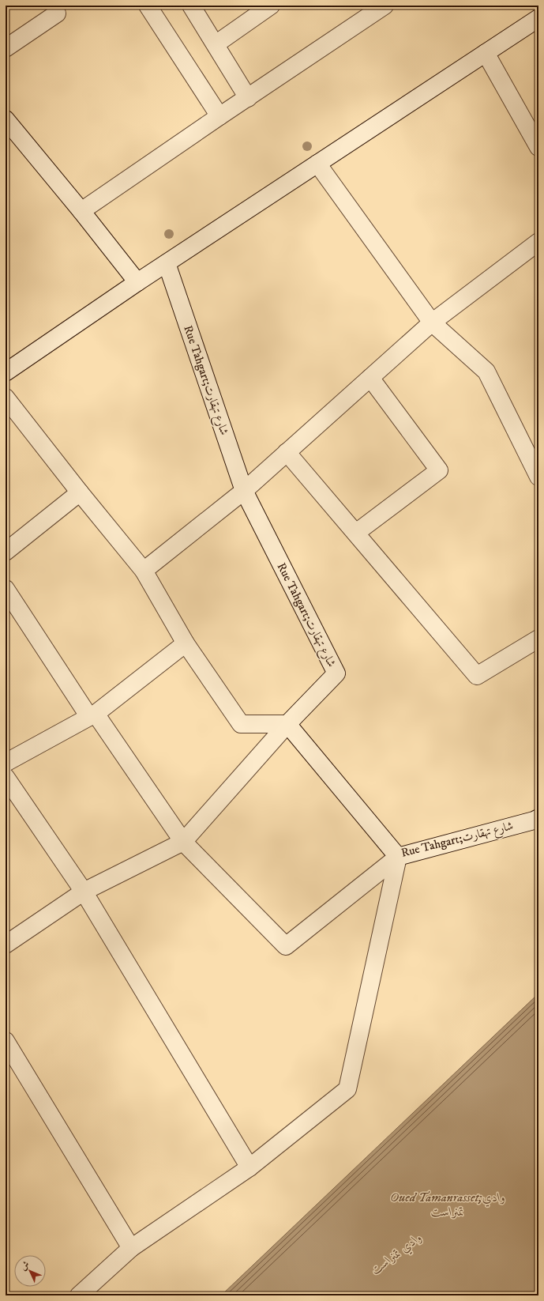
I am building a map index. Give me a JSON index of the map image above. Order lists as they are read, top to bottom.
{
  "streets": {
    "street": ["Rue Tahgart;شارع تهقارت"]
  },
  "water": ["Oued Tamanrasset;وادي تمنراست", "وادي تمنراست"],
  "north": "top left"
}
